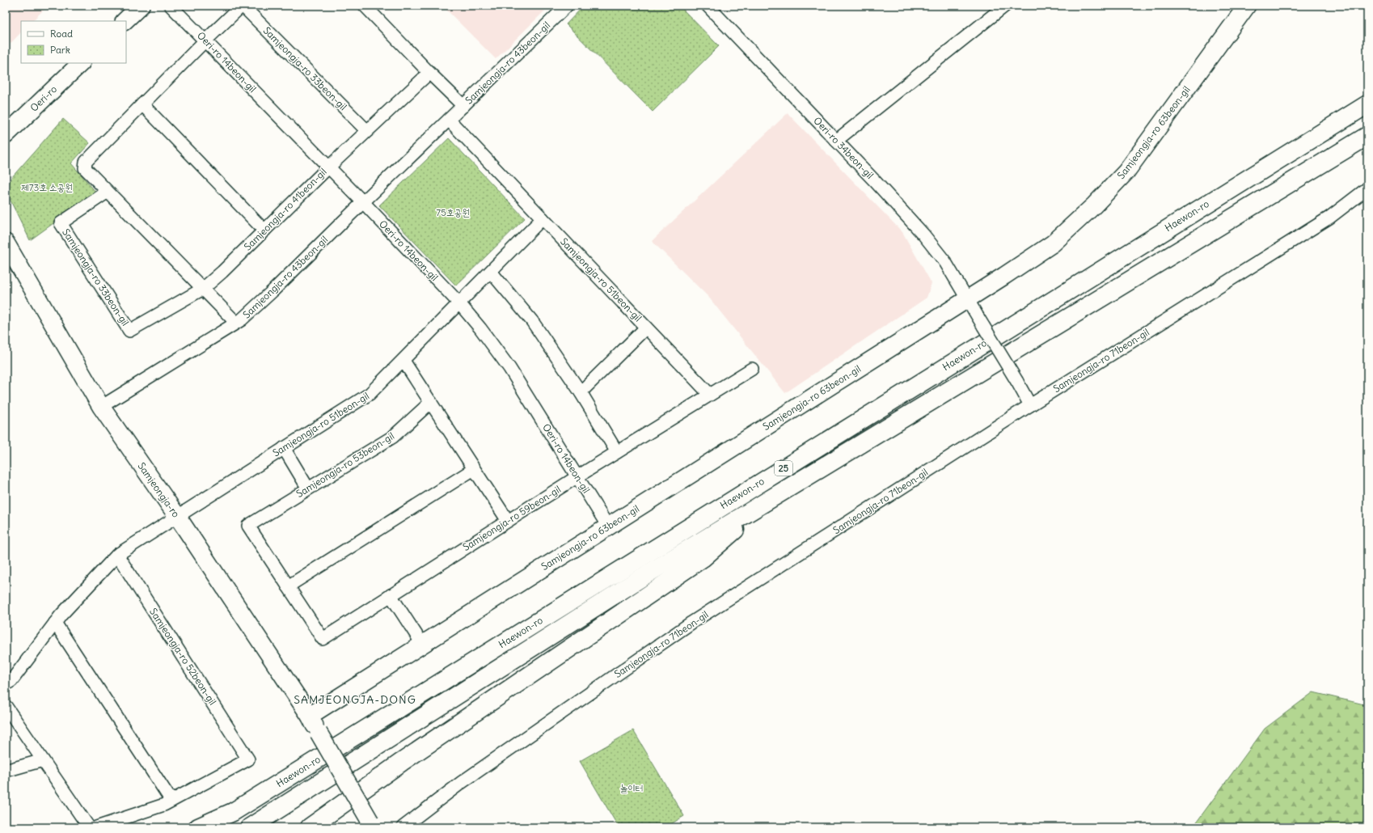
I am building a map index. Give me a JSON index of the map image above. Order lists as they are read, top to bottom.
{
  "streets": {
    "highway": ["Haewon-ro", "25"],
    "street": [
      "Oeri-ro 14beon-gil",
      "Samjeongja-ro 43beon-gil",
      "Samjeongja-ro 33beon-gil",
      "Oeri-ro",
      "Samjeongja-ro 63beon-gil",
      "Oeri-ro 34beon-gil",
      "Samjeongja-ro 41beon-gil",
      "Samjeongja-ro 51beon-gil",
      "Samjeongja-ro 71beon-gil",
      "Samjeongja-ro 53beon-gil",
      "Samjeongja-ro",
      "Samjeongja-ro 59beon-gil",
      "Samjeongja-ro 52beon-gil"
    ]
  },
  "crossings": [
    ["Oeri-ro 14beon-gil", "Samjeongja-ro 43beon-gil"],
    ["Oeri-ro 14beon-gil", "Samjeongja-ro 33beon-gil"],
    ["Oeri-ro 14beon-gil", "Samjeongja-ro 63beon-gil"],
    ["Oeri-ro 14beon-gil", "Samjeongja-ro 41beon-gil"],
    ["Oeri-ro 14beon-gil", "Samjeongja-ro 51beon-gil"],
    ["Oeri-ro 14beon-gil", "Samjeongja-ro 59beon-gil"],
    ["Samjeongja-ro 43beon-gil", "Samjeongja-ro 33beon-gil"],
    ["Samjeongja-ro 43beon-gil", "Samjeongja-ro"],
    ["Samjeongja-ro 33beon-gil", "Samjeongja-ro 41beon-gil"],
    ["Samjeongja-ro 63beon-gil", "Oeri-ro 34beon-gil"],
    ["Samjeongja-ro 63beon-gil", "Samjeongja-ro"],
    ["Oeri-ro 34beon-gil", "Samjeongja-ro 71beon-gil"],
    ["Samjeongja-ro 51beon-gil", "Samjeongja-ro"],
    ["Samjeongja-ro 51beon-gil", "Samjeongja-ro 59beon-gil"],
    ["Samjeongja-ro 53beon-gil", "Samjeongja-ro 59beon-gil"]
  ],
  "districts": ["SAMJEONGJA-DONG"],
  "parks": ["제73호 소공원", "75호공원", "놀이터"],
  "legend": ["Road", "Park"]
}
